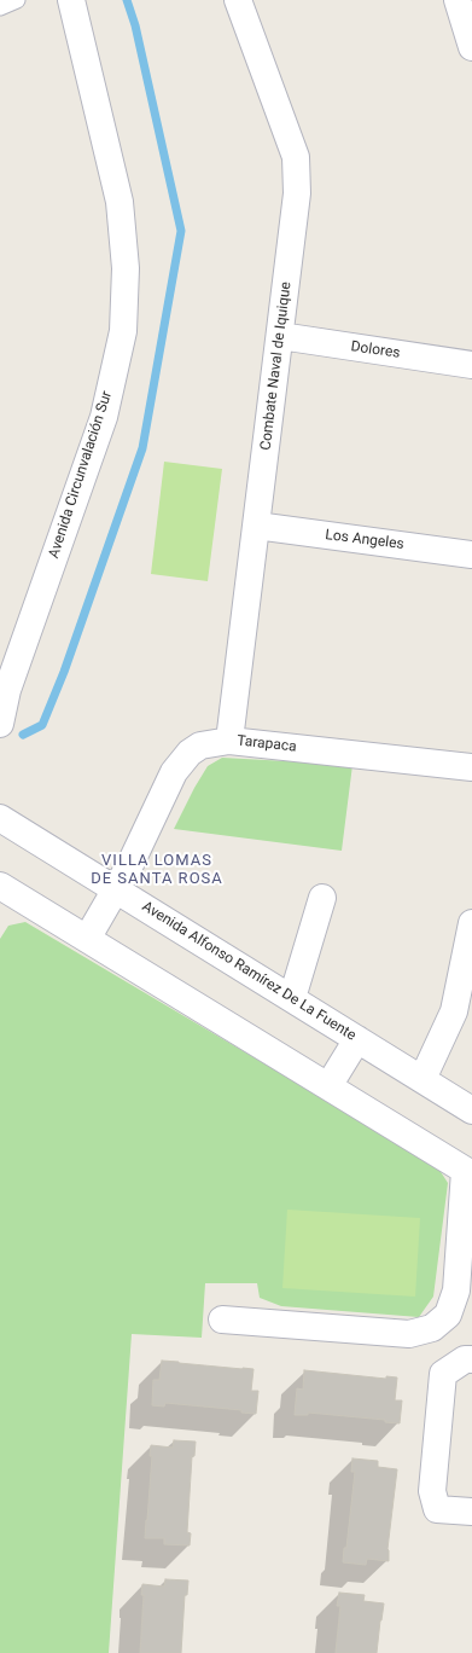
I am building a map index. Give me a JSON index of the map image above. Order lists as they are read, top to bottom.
{
  "streets": {
    "street": [
      "Dolores",
      "Combate Naval de Iquique",
      "Avenida Circunvalación Sur",
      "Los Angeles",
      "Tarapaca",
      "Avenida Alfonso Ramírez De La Fuente"
    ]
  },
  "crossings": [
    ["Dolores", "Combate Naval de Iquique"],
    ["Combate Naval de Iquique", "Los Angeles"],
    ["Combate Naval de Iquique", "Tarapaca"],
    ["Tarapaca", "Avenida Alfonso Ramírez De La Fuente"]
  ],
  "districts": ["VILLA LOMAS DE SANTA ROSA"]
}
